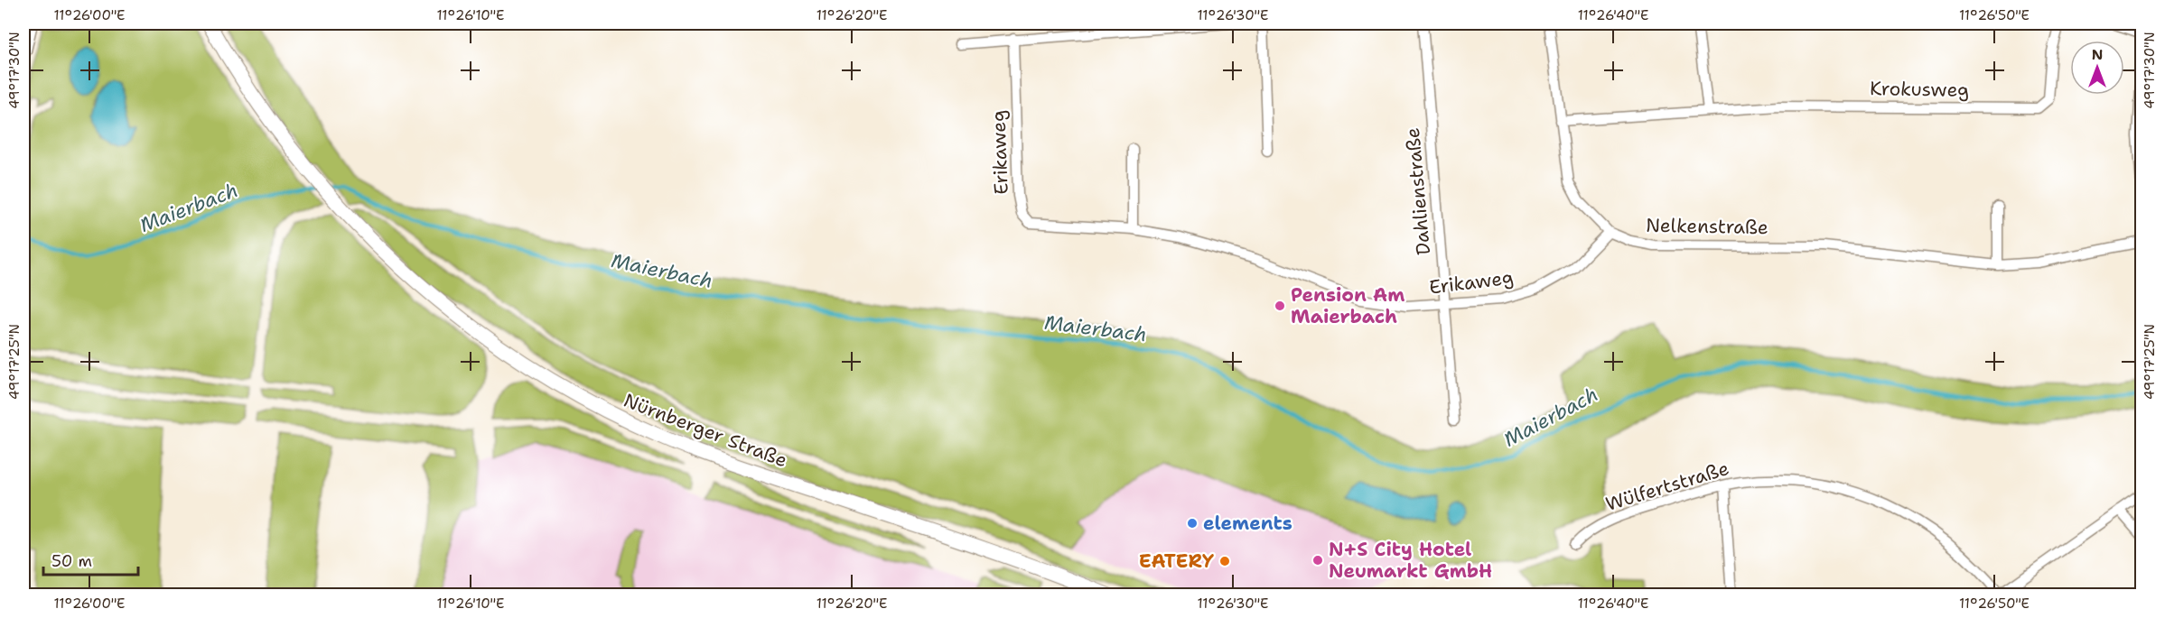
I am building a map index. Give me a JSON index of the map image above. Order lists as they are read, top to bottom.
{
  "streets": {
    "main road": ["Nürnberger Straße"],
    "street": [
      "Krokusweg",
      "Erikaweg",
      "Dahlienstraße",
      "Nelkenstraße",
      "Wülfertstraße"
    ]
  },
  "crossings": [
    ["Krokusweg", "Nelkenstraße"],
    ["Erikaweg", "Dahlienstraße"],
    ["Erikaweg", "Nelkenstraße"]
  ],
  "water": ["Maierbach"],
  "places": [
    "Pension Am Maierbach",
    "elements",
    "N+S City Hotel Neumarkt GmbH",
    "EATERY"
  ],
  "scale_bar": "50 m",
  "north": "top",
  "coordinates": [
    "11°26'00\"E",
    "11°26'10\"E",
    "11°26'20\"E",
    "11°26'30\"E",
    "11°26'40\"E",
    "11°26'50\"E",
    "49°17'30\"N",
    "49°17'25\"N"
  ]
}
